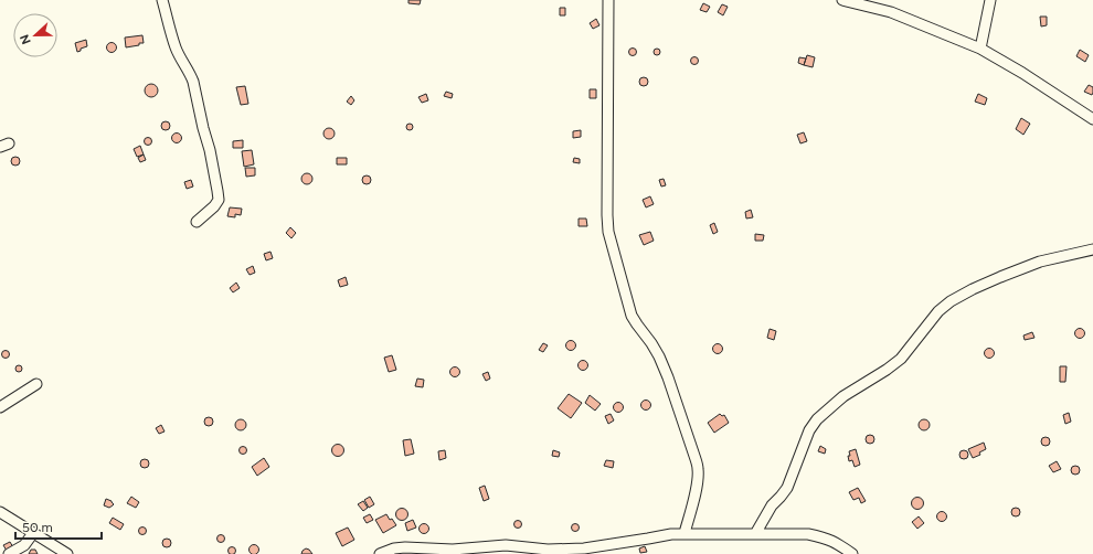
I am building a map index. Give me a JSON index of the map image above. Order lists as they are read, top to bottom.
{
  "scale_bar": "50 m",
  "north": "left"
}
